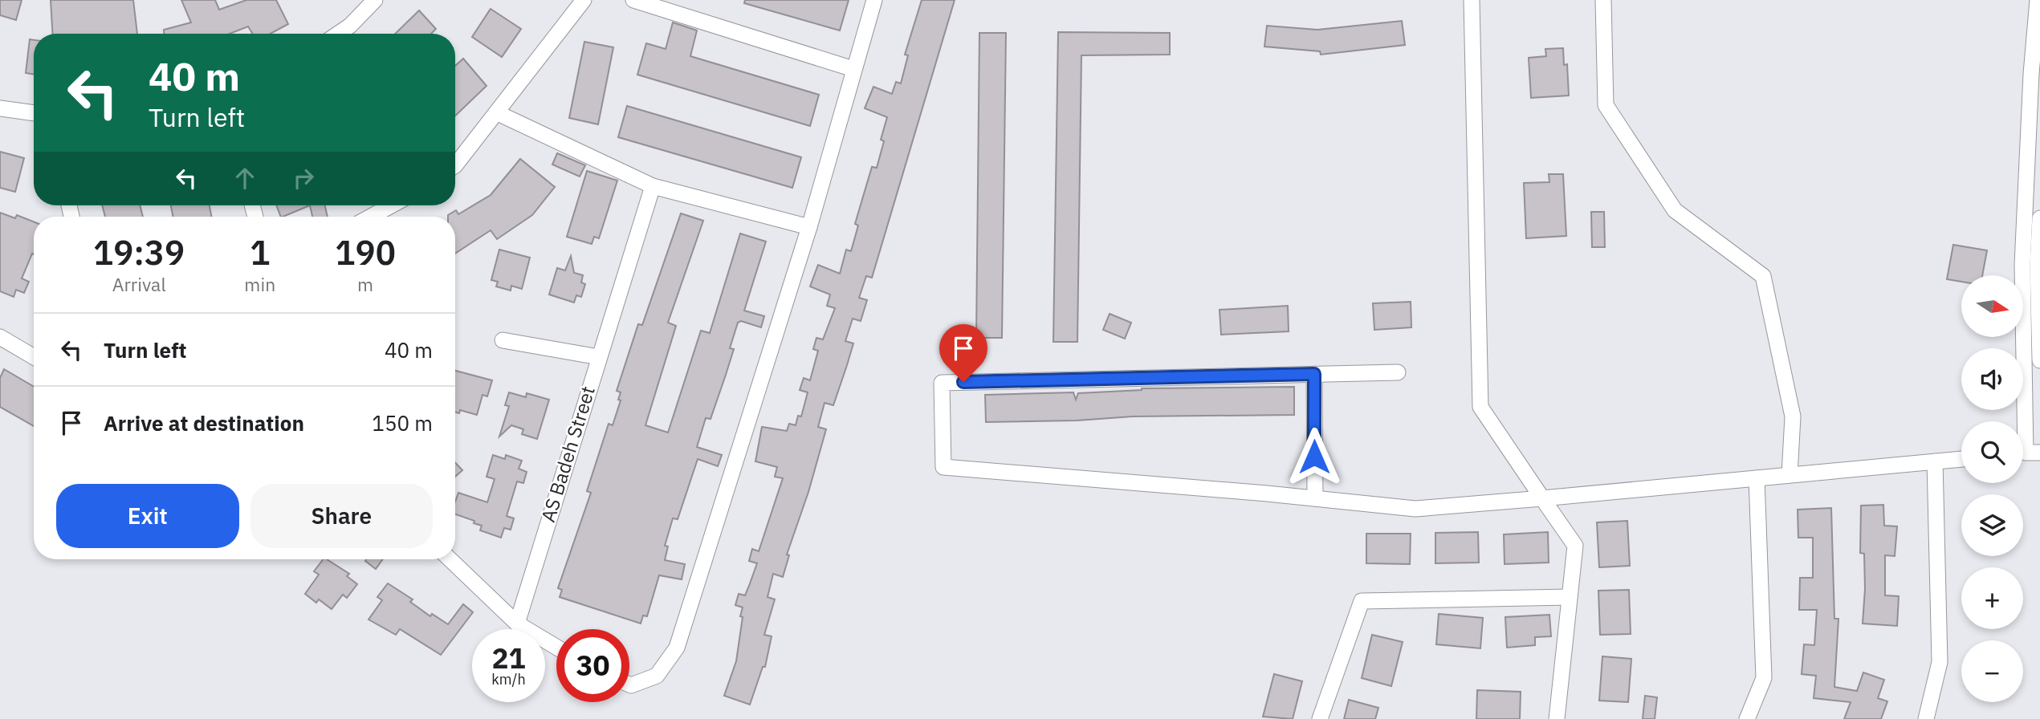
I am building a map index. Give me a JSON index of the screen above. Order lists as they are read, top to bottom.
{
  "streets": {
    "street": ["AS Badeh Street"]
  },
  "north": "right",
  "page": {
    "turn": ["40 m", "Turn left"],
    "eta": [
      "19:39",
      "Arrival",
      "1",
      "min",
      "190",
      "m"
    ],
    "map_buttons": ["+", "−"],
    "list": [
      {
        "name": "Turn left",
        "value": "40 m"
      },
      {
        "name": "Arrive at destination",
        "value": "150 m"
      }
    ],
    "buttons": ["Exit", "Share"],
    "speed": "21 km/h",
    "limit": "30"
  }
}
